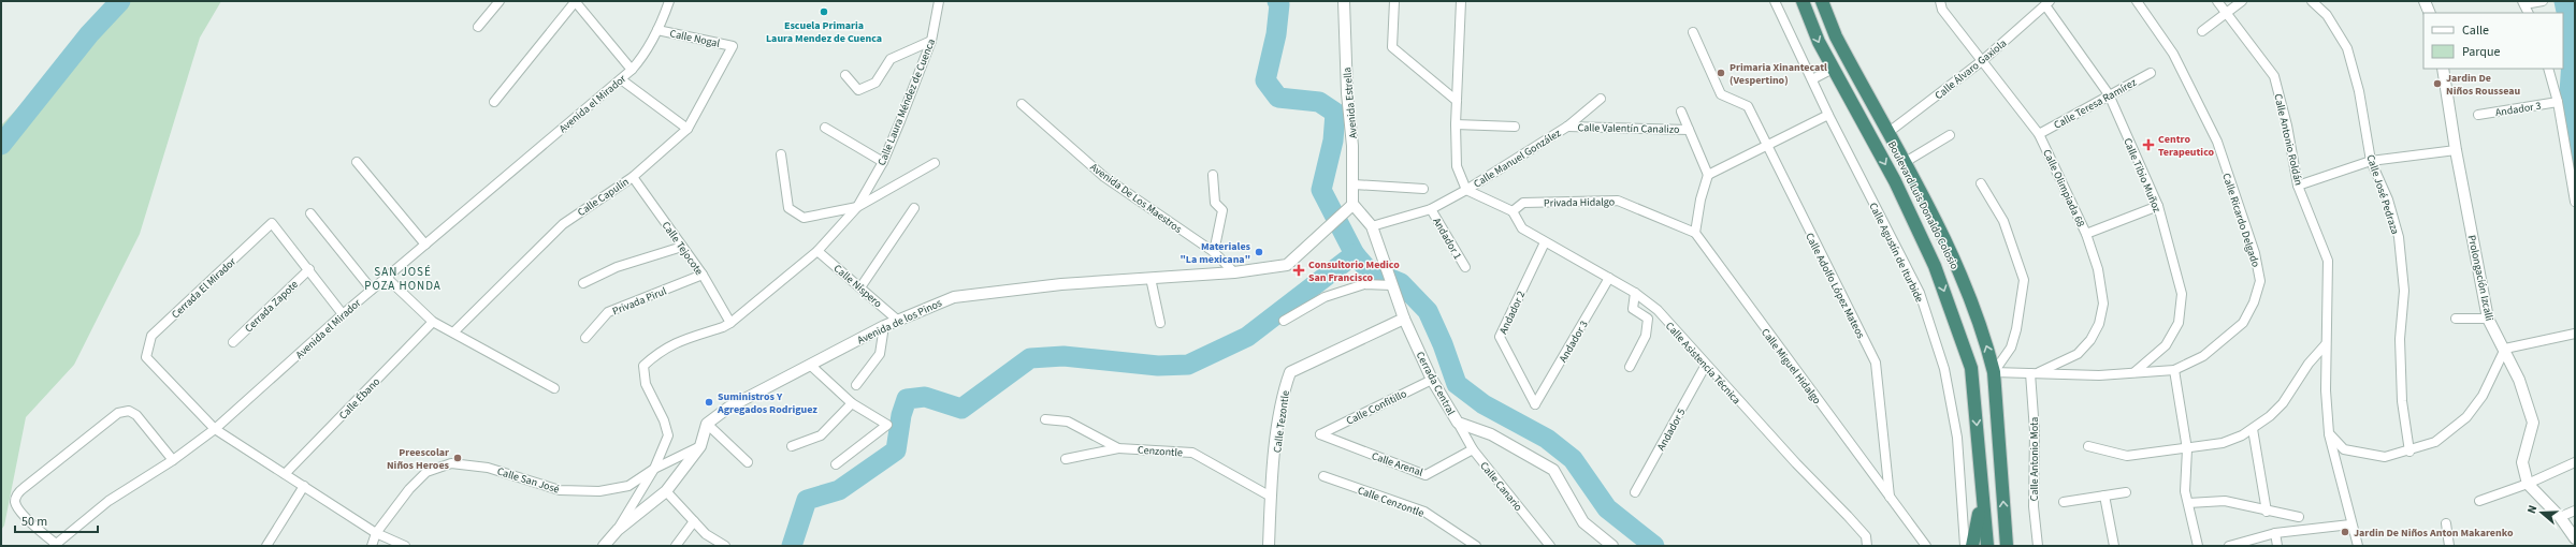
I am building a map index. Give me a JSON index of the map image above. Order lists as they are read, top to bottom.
{
  "streets": {
    "highway": ["Boulevard Luis Donaldo Colosio"],
    "street": [
      "Calle Nogal",
      "Calle Álvaro Gaxiola",
      "Calle Laura Méndez de Cuenca",
      "Avenida el Mirador",
      "Avenida Estrella",
      "Calle Teresa Ramírez",
      "Andador 3",
      "Calle Valentín Canalizo",
      "Calle Antonio Roldán",
      "Calle Manuel González",
      "Calle Tibio Muñoz",
      "Calle Olimpiada 68",
      "Calle José Pedraza",
      "Calle Capulín",
      "Avenida De Los Maestros",
      "Privada Hidalgo",
      "Calle Ricardo Delgado",
      "Andador 1",
      "Calle Tejocote",
      "Calle Agustín de Iturbide",
      "Prolongación Izcalli",
      "Calle Níspero",
      "Calle Adolfo López Mateos",
      "Cerrada El Mirador",
      "Privada Pirul",
      "Cerrada Zapote",
      "Andador 2",
      "Avenida de los Pinos",
      "Calle Asistencia Técnica",
      "Calle Miguel Hidalgo",
      "Cerrada Central",
      "Calle Ébano",
      "Calle Confitillo",
      "Calle Tezontle",
      "Andador 5",
      "Cenzontle",
      "Calle Antonio Mota",
      "Calle Arenal",
      "Calle San José",
      "Calle Canario",
      "Calle Cenzontle"
    ]
  },
  "crossings": [
    ["Calle Nogal", "Avenida el Mirador"],
    ["Calle Nogal", "Calle Capulín"],
    ["Calle Álvaro Gaxiola", "Calle Tibio Muñoz"],
    ["Calle Álvaro Gaxiola", "Calle Olimpiada 68"],
    ["Calle Álvaro Gaxiola", "Boulevard Luis Donaldo Colosio"],
    ["Calle Laura Méndez de Cuenca", "Calle Tejocote"],
    ["Calle Laura Méndez de Cuenca", "Calle Níspero"],
    ["Calle Laura Méndez de Cuenca", "Calle San José"],
    ["Avenida el Mirador", "Cerrada El Mirador"],
    ["Avenida Estrella", "Avenida de los Pinos"],
    ["Avenida Estrella", "Cerrada Central"],
    ["Calle Teresa Ramírez", "Calle Tibio Muñoz"],
    ["Calle Teresa Ramírez", "Calle Olimpiada 68"],
    ["Andador 3", "Andador 2"],
    ["Andador 3", "Calle Asistencia Técnica"],
    ["Calle Valentín Canalizo", "Calle Manuel González"],
    ["Calle Manuel González", "Andador 1"],
    ["Calle Manuel González", "Cerrada Central"],
    ["Calle Tibio Muñoz", "Calle Ricardo Delgado"],
    ["Calle Olimpiada 68", "Calle Ricardo Delgado"],
    ["Calle Olimpiada 68", "Calle Antonio Mota"],
    ["Calle Capulín", "Calle Tejocote"],
    ["Avenida De Los Maestros", "Avenida de los Pinos"],
    ["Privada Hidalgo", "Calle Asistencia Técnica"],
    ["Privada Hidalgo", "Calle Miguel Hidalgo"],
    ["Boulevard Luis Donaldo Colosio", "Calle Ricardo Delgado"],
    ["Calle Ricardo Delgado", "Calle Antonio Mota"],
    ["Calle Tejocote", "Privada Pirul"],
    ["Calle Níspero", "Avenida de los Pinos"],
    ["Calle Adolfo López Mateos", "Calle Miguel Hidalgo"],
    ["Cerrada El Mirador", "Cerrada Zapote"],
    ["Andador 2", "Calle Asistencia Técnica"],
    ["Avenida de los Pinos", "Cerrada Central"],
    ["Calle Asistencia Técnica", "Andador 5"],
    ["Cerrada Central", "Calle Confitillo"],
    ["Cerrada Central", "Calle Tezontle"],
    ["Cerrada Central", "Calle Canario"],
    ["Calle Confitillo", "Calle Arenal"],
    ["Calle Tezontle", "Cenzontle"],
    ["Calle Arenal", "Calle Canario"]
  ],
  "districts": ["SAN JOSÉ POZA HONDA"],
  "places": {
    "other": [
      "Escuela Primaria Laura Mendez de Cuenca",
      "Primaria Xinantecatl (Vespertino)",
      "Jardin De Niños Rousseau",
      "Materiales \"La mexicana\"",
      "Suministros Y Agregados Rodriguez",
      "Preescolar Niños Heroes",
      "Jardin De Niños Anton Makarenko"
    ],
    "health": ["Centro Terapeutico", "Consultorio Medico San Francisco"]
  },
  "legend": ["Calle", "Parque"],
  "scale_bar": "50 m",
  "north": "left"
}
